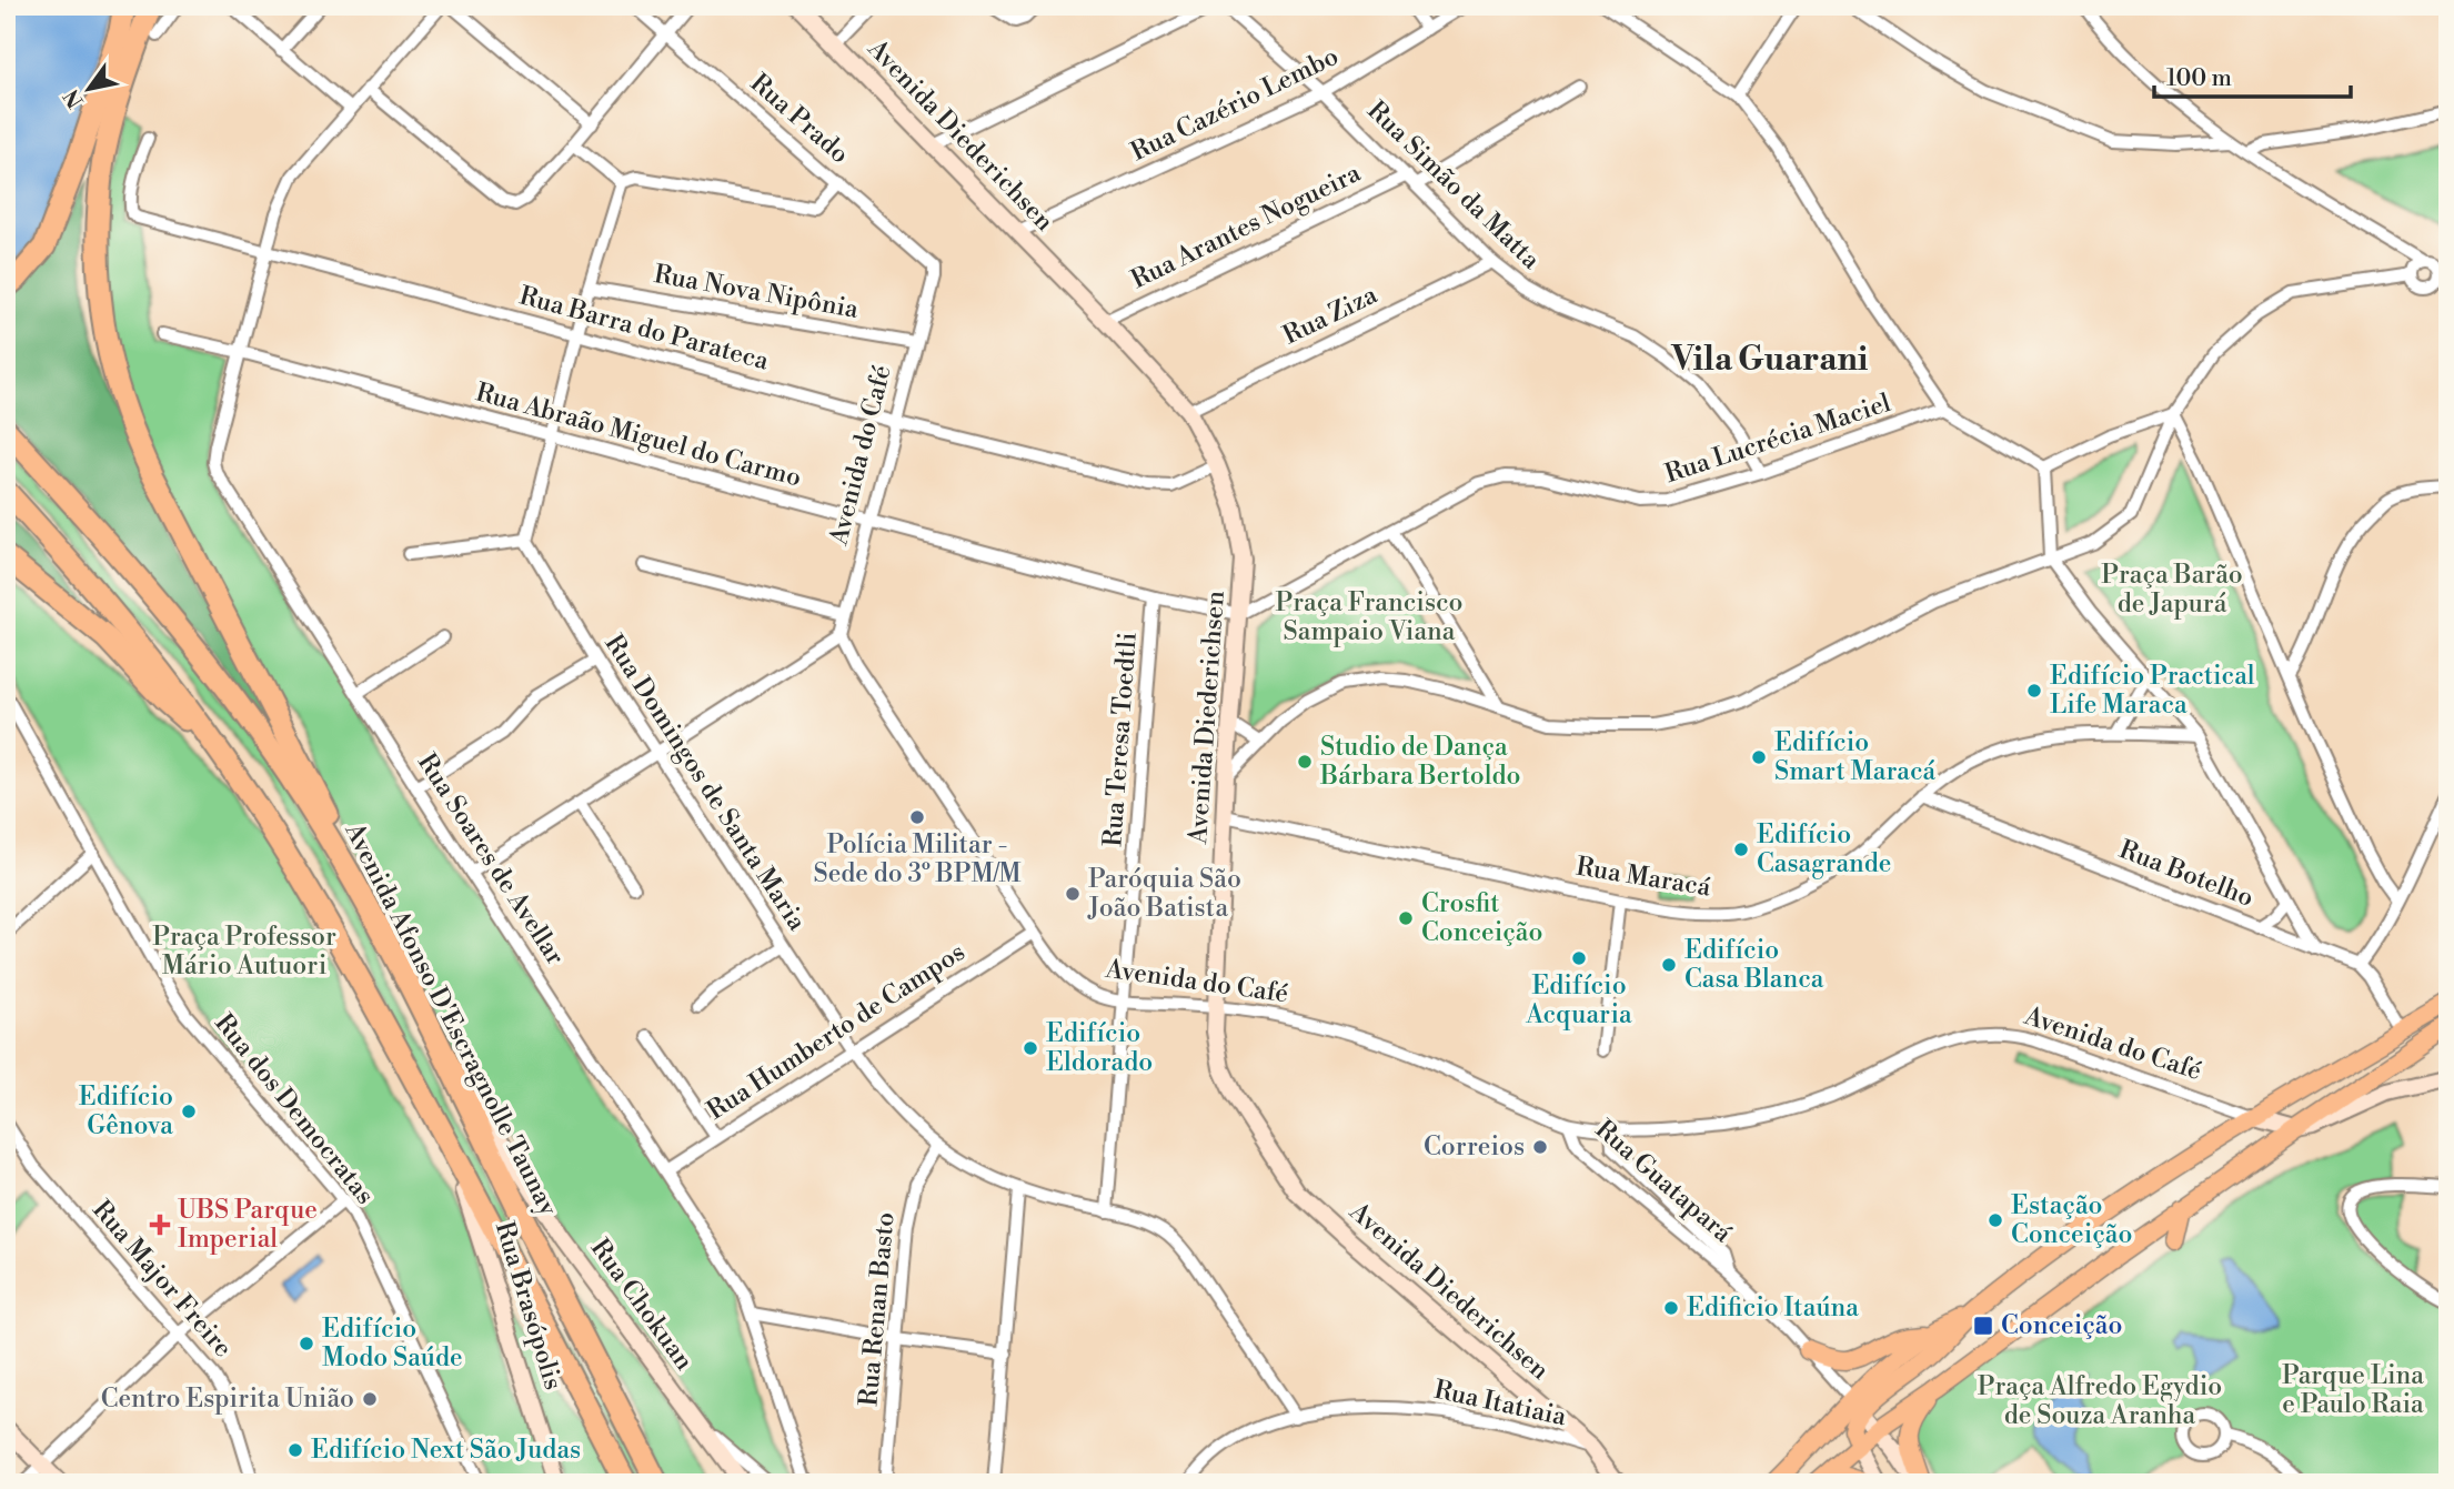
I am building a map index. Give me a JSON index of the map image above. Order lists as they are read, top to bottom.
{
  "streets": {
    "highway": ["Avenida Afonso D'Escragnolle Taunay"],
    "street": [
      "Rua Cazério Lembo",
      "Rua Prado",
      "Avenida Diederichsen",
      "Rua Simão da Matta",
      "Rua Arantes Nogueira",
      "Rua Nova Nipônia",
      "Rua Ziza",
      "Rua Barra do Parateca",
      "Rua Abraão Miguel do Carmo",
      "Rua Lucrécia Maciel",
      "Avenida do Café",
      "Rua Teresa Toedtli",
      "Rua Domingos de Santa Maria",
      "Rua Soares de Avellar",
      "Rua Botelho",
      "Rua Maracá",
      "Rua Humberto de Campos",
      "Rua dos Democratas",
      "Rua Guatapará",
      "Rua Major Freire",
      "Rua Chokuan",
      "Rua Brasópolis",
      "Rua Renan Basto",
      "Rua Itatiaia"
    ]
  },
  "crossings": [
    ["Rua Cazério Lembo", "Avenida Diederichsen"],
    ["Rua Cazério Lembo", "Rua Simão da Matta"],
    ["Rua Prado", "Avenida do Café"],
    ["Avenida Diederichsen", "Rua Arantes Nogueira"],
    ["Avenida Diederichsen", "Rua Ziza"],
    ["Avenida Diederichsen", "Rua Barra do Parateca"],
    ["Avenida Diederichsen", "Rua Abraão Miguel do Carmo"],
    ["Avenida Diederichsen", "Rua Lucrécia Maciel"],
    ["Avenida Diederichsen", "Avenida do Café"],
    ["Avenida Diederichsen", "Rua Maracá"],
    ["Avenida Diederichsen", "Rua Itatiaia"],
    ["Rua Simão da Matta", "Rua Arantes Nogueira"],
    ["Rua Simão da Matta", "Rua Ziza"],
    ["Rua Simão da Matta", "Rua Lucrécia Maciel"],
    ["Rua Nova Nipônia", "Avenida do Café"],
    ["Rua Barra do Parateca", "Avenida do Café"],
    ["Rua Barra do Parateca", "Rua Soares de Avellar"],
    ["Rua Abraão Miguel do Carmo", "Rua Lucrécia Maciel"],
    ["Rua Abraão Miguel do Carmo", "Avenida do Café"],
    ["Rua Abraão Miguel do Carmo", "Rua Teresa Toedtli"],
    ["Rua Abraão Miguel do Carmo", "Rua Soares de Avellar"],
    ["Avenida do Café", "Rua Teresa Toedtli"],
    ["Avenida do Café", "Rua Humberto de Campos"],
    ["Avenida do Café", "Rua Guatapará"],
    ["Rua Teresa Toedtli", "Rua Domingos de Santa Maria"],
    ["Rua Domingos de Santa Maria", "Rua Humberto de Campos"],
    ["Rua Domingos de Santa Maria", "Rua Renan Basto"],
    ["Rua Domingos de Santa Maria", "Rua Itatiaia"],
    ["Rua Soares de Avellar", "Rua Humberto de Campos"],
    ["Rua Botelho", "Rua Maracá"],
    ["Avenida Afonso D'Escragnolle Taunay", "Rua Chokuan"]
  ],
  "districts": ["Vila Guarani"],
  "parks": [
    "Praça Barão de Japurá",
    "Praça Francisco Sampaio Viana",
    "Praça Professor Mário Autuori",
    "Parque Lina e Paulo Raia",
    "Praça Alfredo Egydio de Souza Aranha"
  ],
  "places": {
    "other": [
      "Edifício Practical Life Maraca",
      "Edifício Smart Maracá",
      "Studio de Dança Bárbara Bertoldo",
      "Polícia Militar - Sede do 3º BPM/M",
      "Edifício Casagrande",
      "Paróquia São João Batista",
      "Crosfit Conceição",
      "Edifício Acquaria",
      "Edifício Casa Blanca",
      "Edifício Eldorado",
      "Edifício Gênova",
      "Correios",
      "Estação Conceição",
      "Edificio Itaúna",
      "Edifício Modo Saúde",
      "Centro Espirita União",
      "Edifício Next São Judas"
    ],
    "health": ["UBS Parque Imperial"],
    "transit": ["Conceição"]
  },
  "scale_bar": "100 m",
  "north": "bottom left"
}
